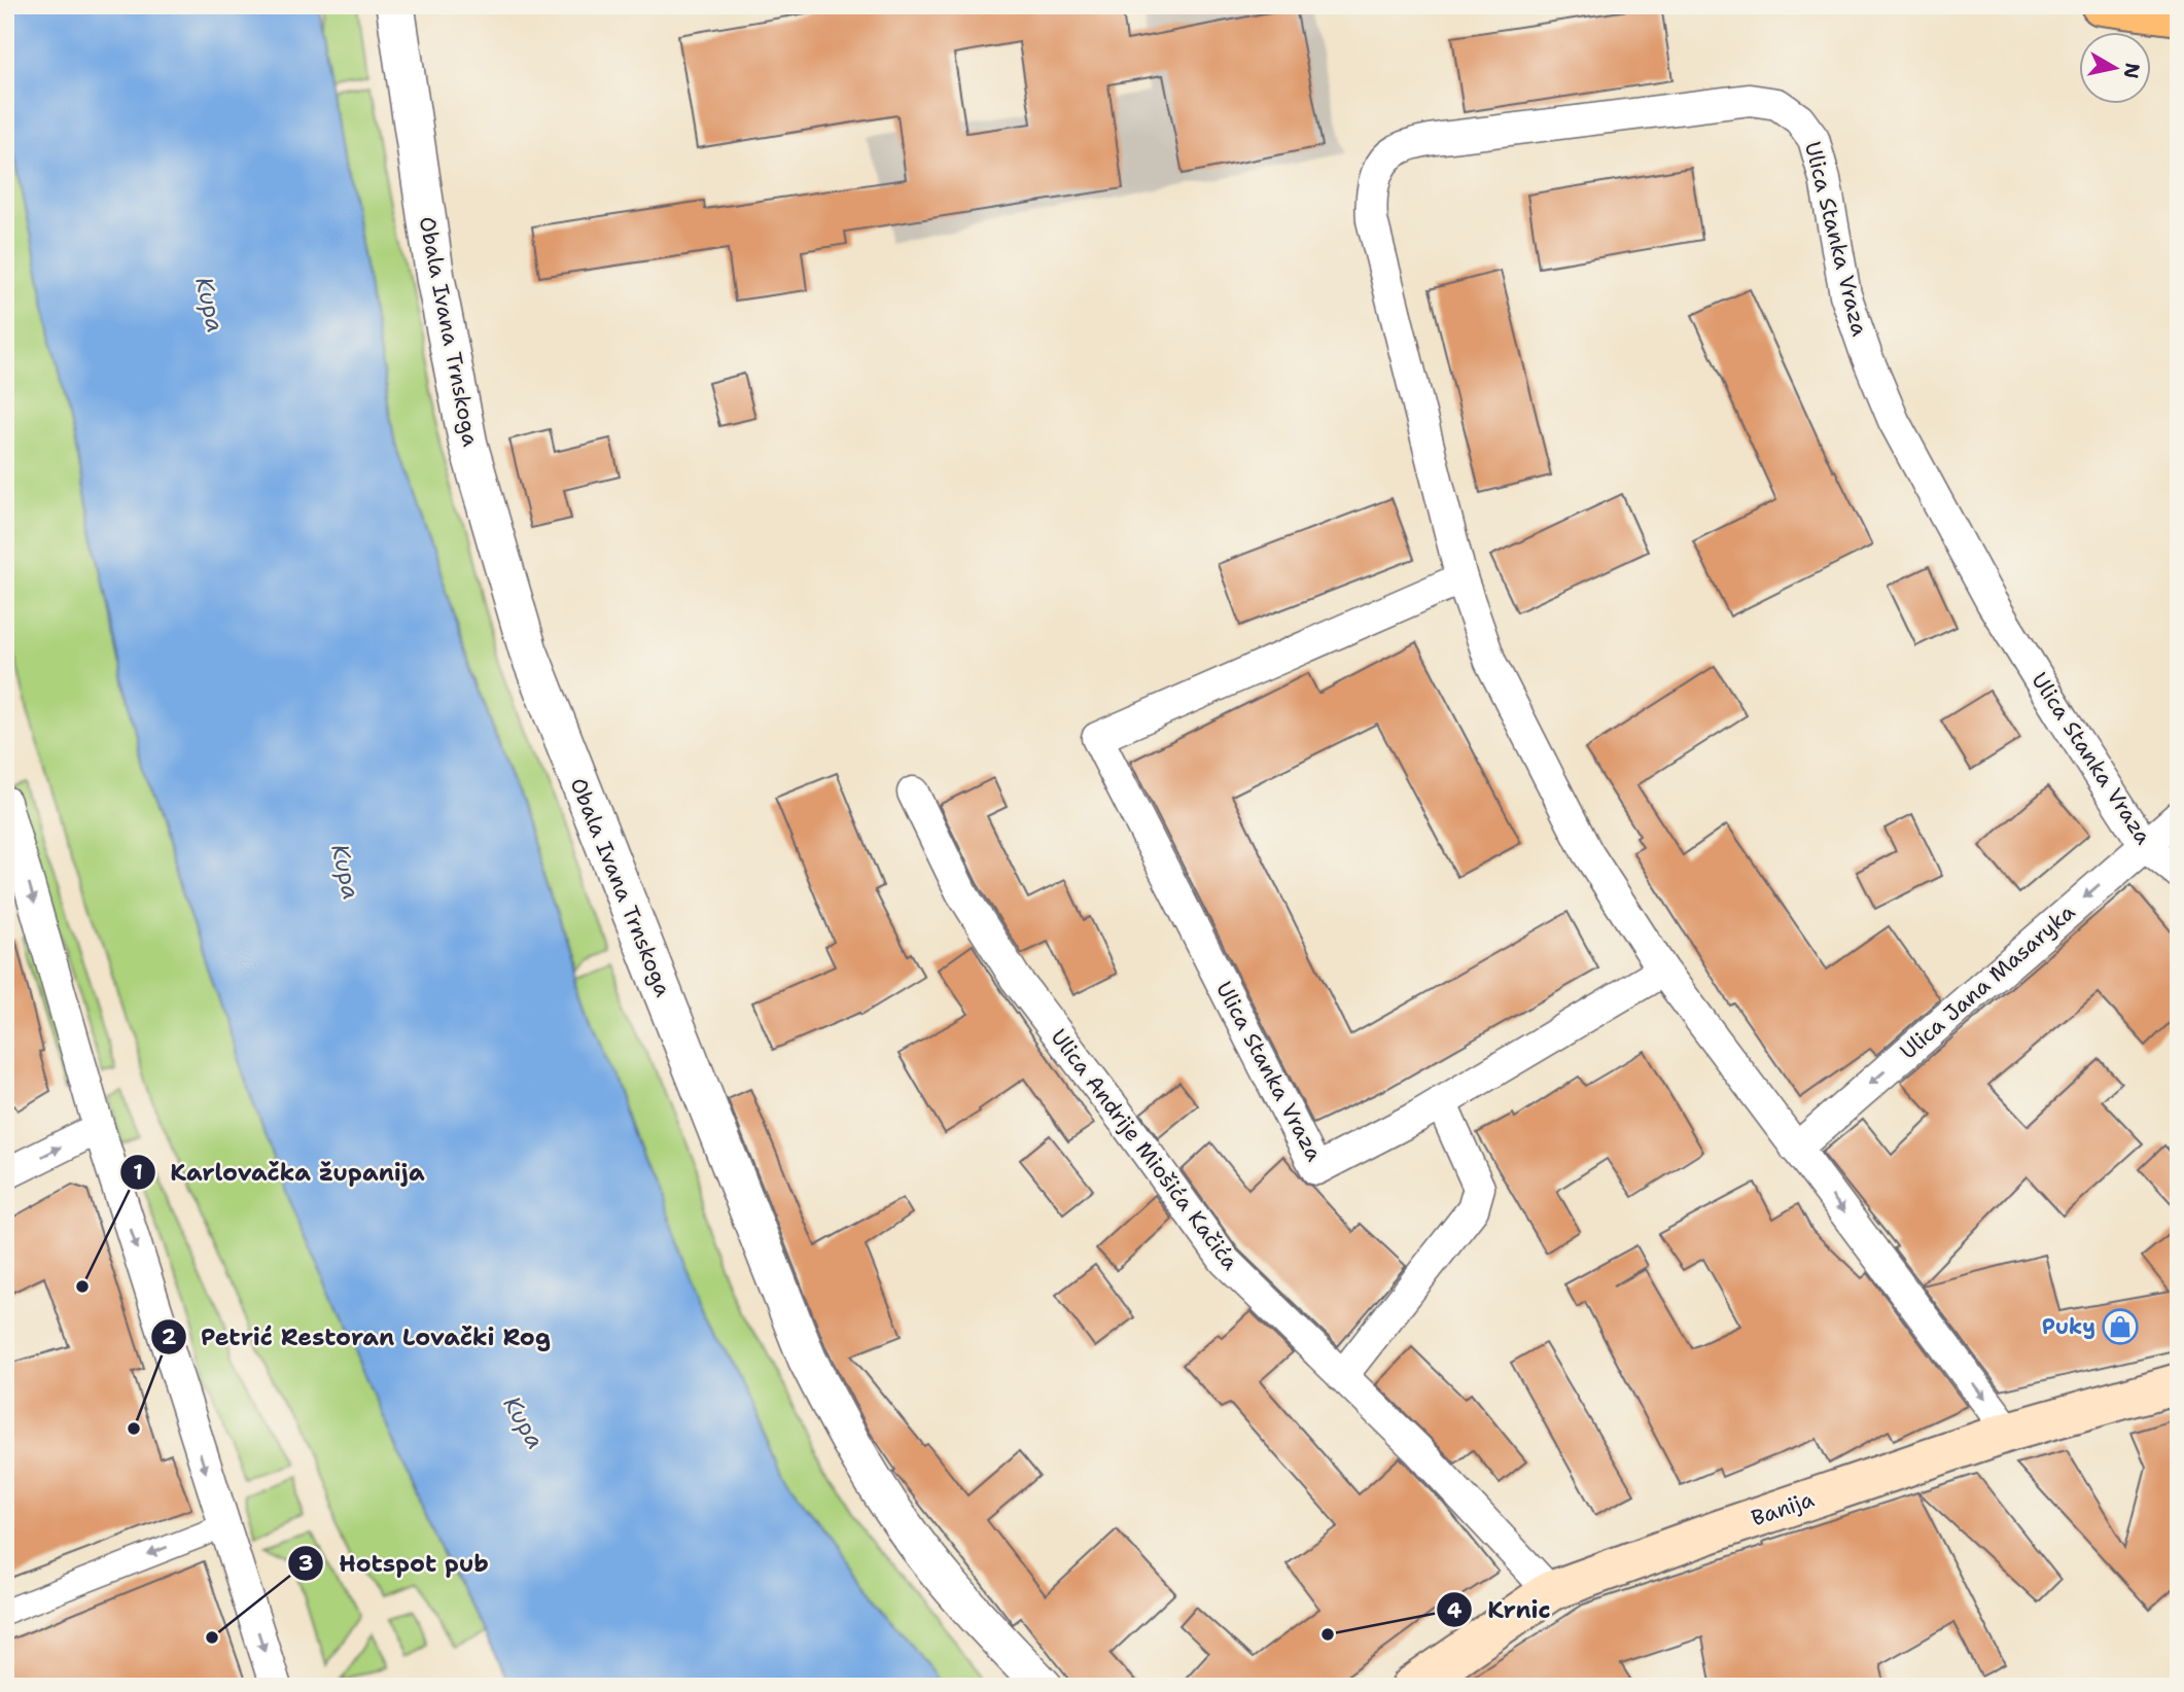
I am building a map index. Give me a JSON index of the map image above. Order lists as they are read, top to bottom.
{
  "streets": {
    "main road": ["Banija"],
    "street": [
      "Ulica Stanka Vraza",
      "Obala Ivana Trnskoga",
      "Ulica Jana Masaryka",
      "Ulica Andrije Miošića Kačića"
    ]
  },
  "crossings": [
    ["Ulica Stanka Vraza", "Ulica Jana Masaryka"],
    ["Ulica Andrije Miošića Kačića", "Banija"]
  ],
  "one_way": ["Ulica Jana Masaryka"],
  "water": ["Kupa"],
  "places": {
    "other": [
      "Karlovačka županija",
      "Petrić Restoran Lovački Rog",
      "Krnic",
      "Hotspot pub"
    ],
    "shop": ["Puky"]
  },
  "north": "right"
}
